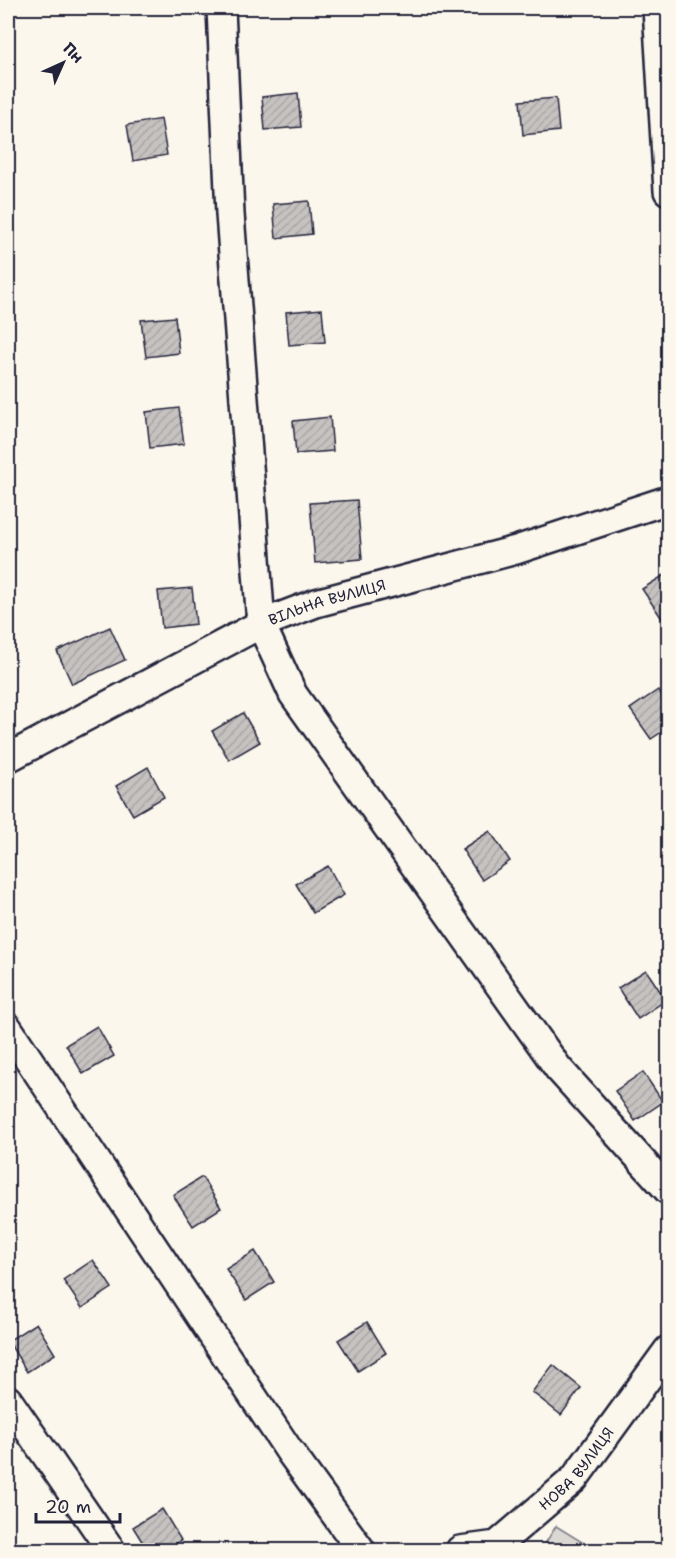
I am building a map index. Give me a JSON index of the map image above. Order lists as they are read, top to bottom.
{
  "streets": {
    "street": ["ВІЛЬНА ВУЛИЦЯ", "НОВА ВУЛИЦЯ"]
  },
  "scale_bar": "20 m",
  "north": "top right"
}
